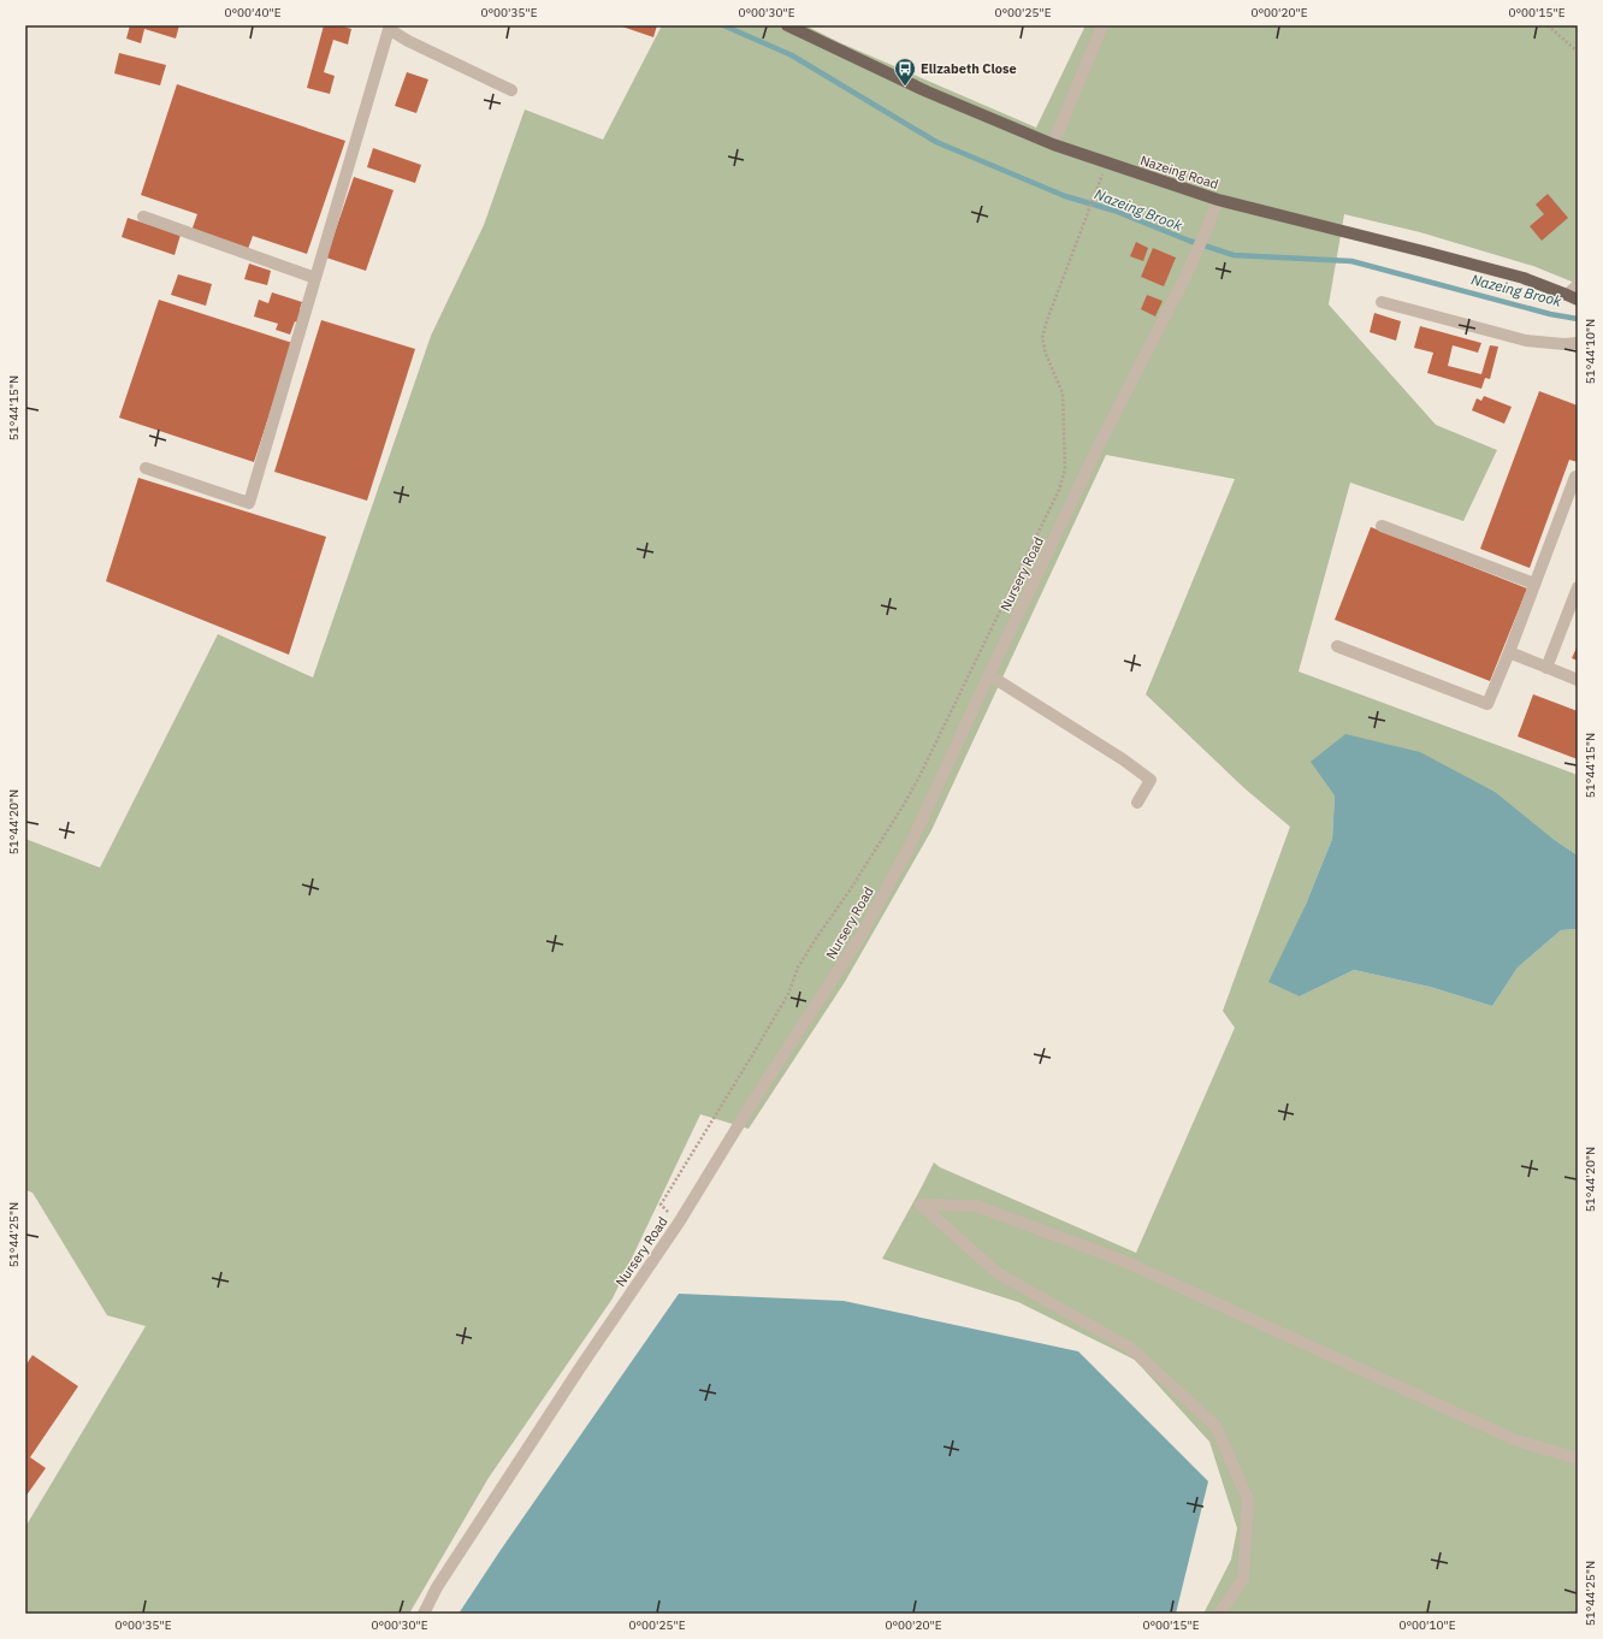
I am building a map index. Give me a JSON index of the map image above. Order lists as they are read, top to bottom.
{
  "streets": {
    "main road": ["Nazeing Road"],
    "street": ["Nursery Road"]
  },
  "crossings": [
    ["Nazeing Road", "Nursery Road"]
  ],
  "water": ["Nazeing Brook"],
  "places": {
    "bus stop": ["Elizabeth Close"]
  },
  "coordinates": [
    "0°00'40\"E",
    "0°00'35\"E",
    "0°00'30\"E",
    "0°00'25\"E",
    "0°00'20\"E",
    "0°00'15\"E",
    "51°44'10\"N",
    "51°44'15\"N",
    "51°44'20\"N",
    "51°44'25\"N",
    "0°00'10\"E"
  ]
}
